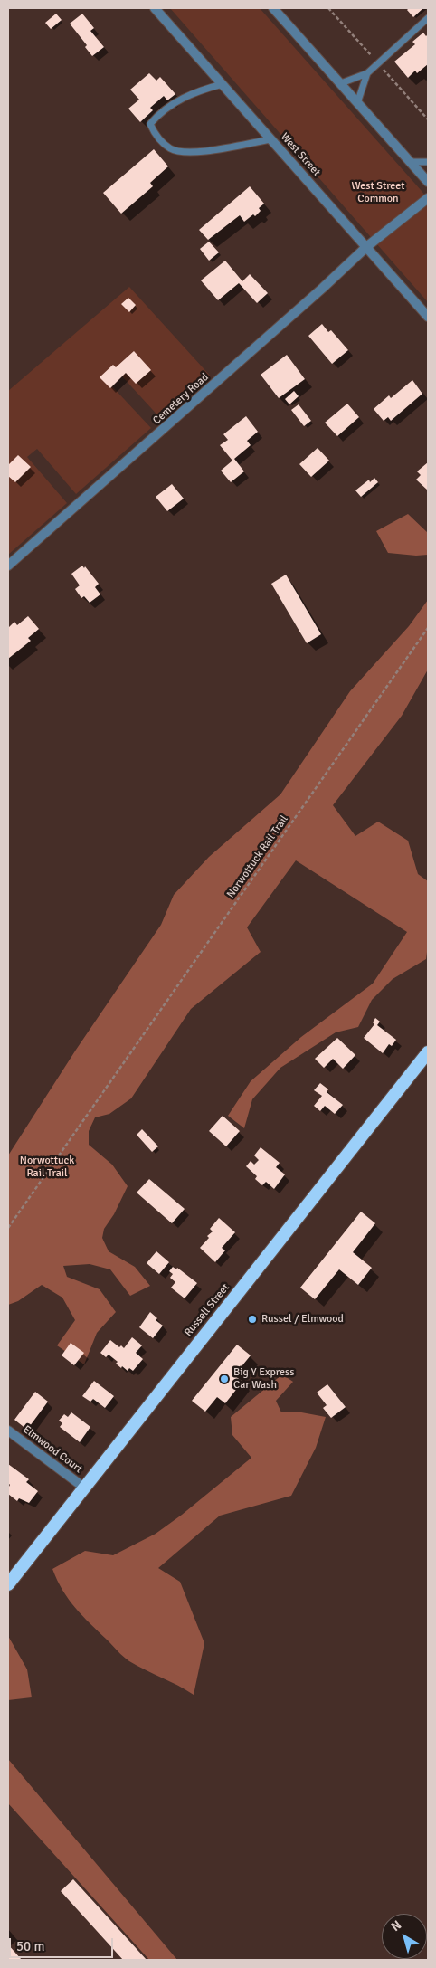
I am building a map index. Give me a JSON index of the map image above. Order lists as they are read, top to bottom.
{
  "streets": {
    "highway": ["Russell Street"],
    "street": ["West Street", "Cemetery Road", "Elmwood Court"],
    "path": ["Norwottuck Rail Trail"]
  },
  "crossings": [
    ["West Street", "Cemetery Road"],
    ["Russell Street", "Elmwood Court"]
  ],
  "parks": ["West Street Common", "Norwottuck Rail Trail"],
  "places": ["Russel / Elmwood", "Big Y Express Car Wash"],
  "scale_bar": "50 m",
  "north": "top left"
}
